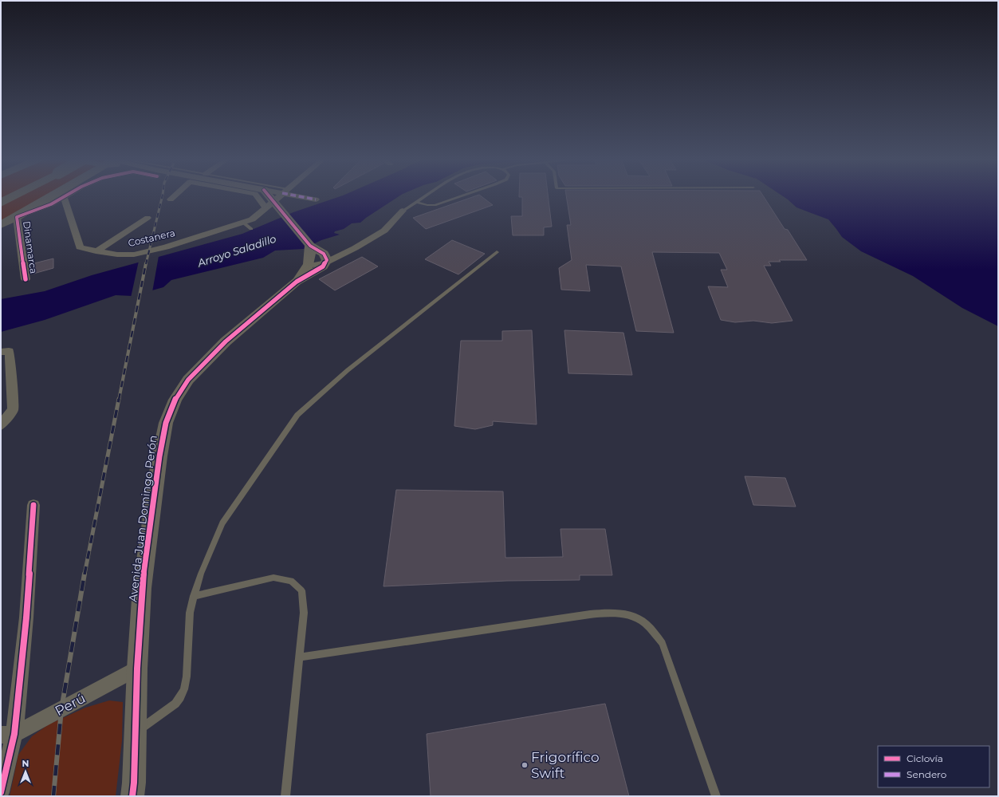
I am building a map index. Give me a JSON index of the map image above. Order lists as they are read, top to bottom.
{
  "streets": {
    "street": [
      "Costanera",
      "Dinamarca",
      "Avenida Juan Domingo Perón",
      "Perú"
    ]
  },
  "crossings": [
    ["Avenida Juan Domingo Perón", "Perú"]
  ],
  "water": ["Arroyo Saladillo"],
  "places": ["Frigorífico Swift"],
  "legend": ["Ciclovía", "Sendero"],
  "north": "top"
}
